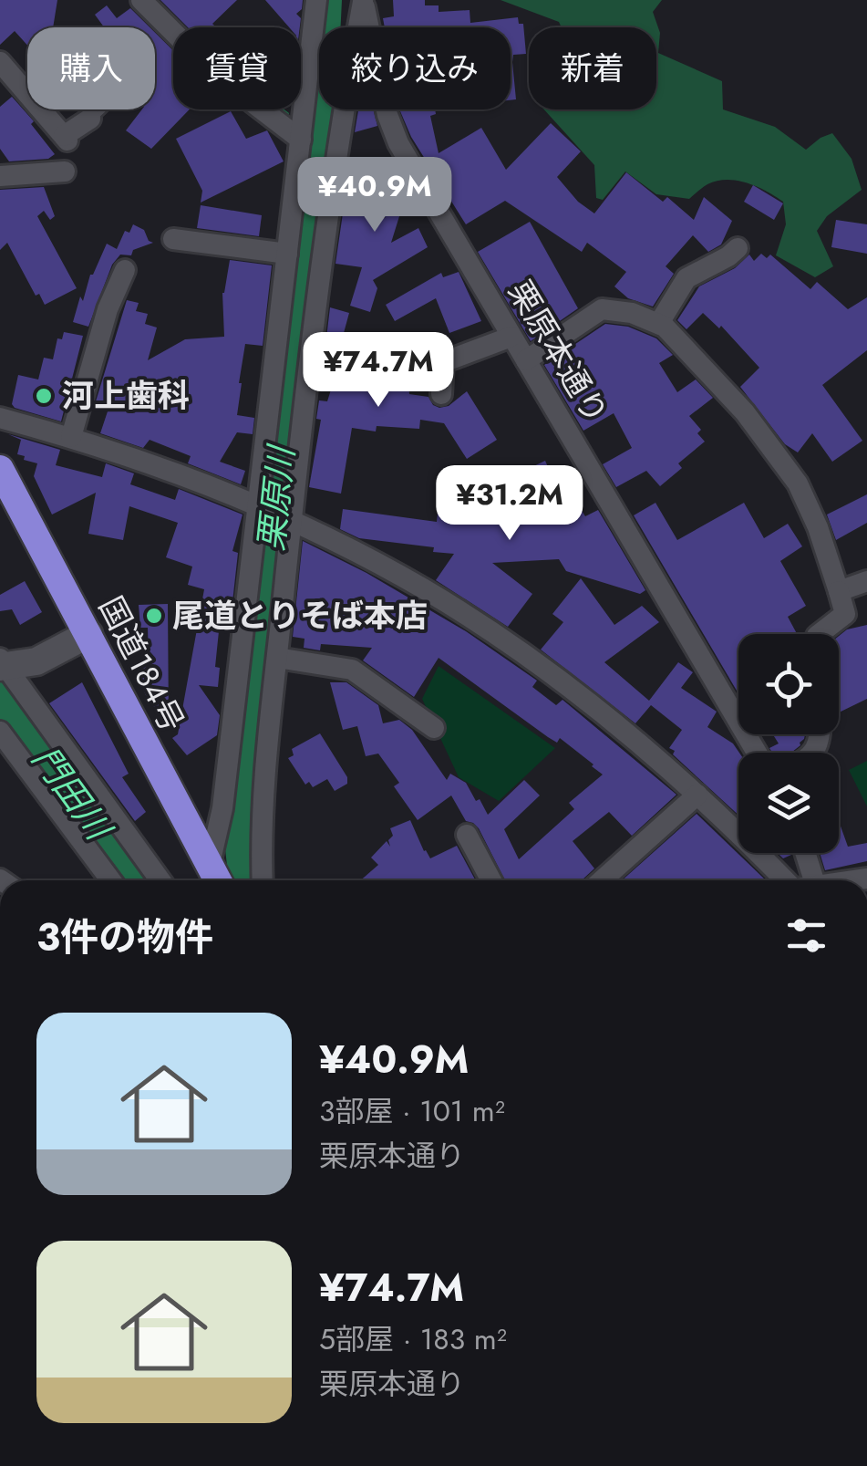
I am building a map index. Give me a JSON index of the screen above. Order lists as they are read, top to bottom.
{
  "streets": {
    "highway": ["国道184号"],
    "street": ["栗原本通り"]
  },
  "water": ["栗原川", "門田川"],
  "places": ["河上歯科", "尾道とりそば本店"],
  "page": {
    "chip": [
      "購入",
      "賃貸",
      "絞り込み",
      "新着"
    ],
    "price": ["¥40.9M", "¥74.7M", "¥31.2M"],
    "heading": "3件の物件",
    "list": [
      {
        "name": "¥40.9M",
        "note": "3部屋 · 101 m² · 栗原本通り"
      },
      {
        "name": "¥74.7M",
        "note": "5部屋 · 183 m² · 栗原本通り"
      }
    ]
  }
}
